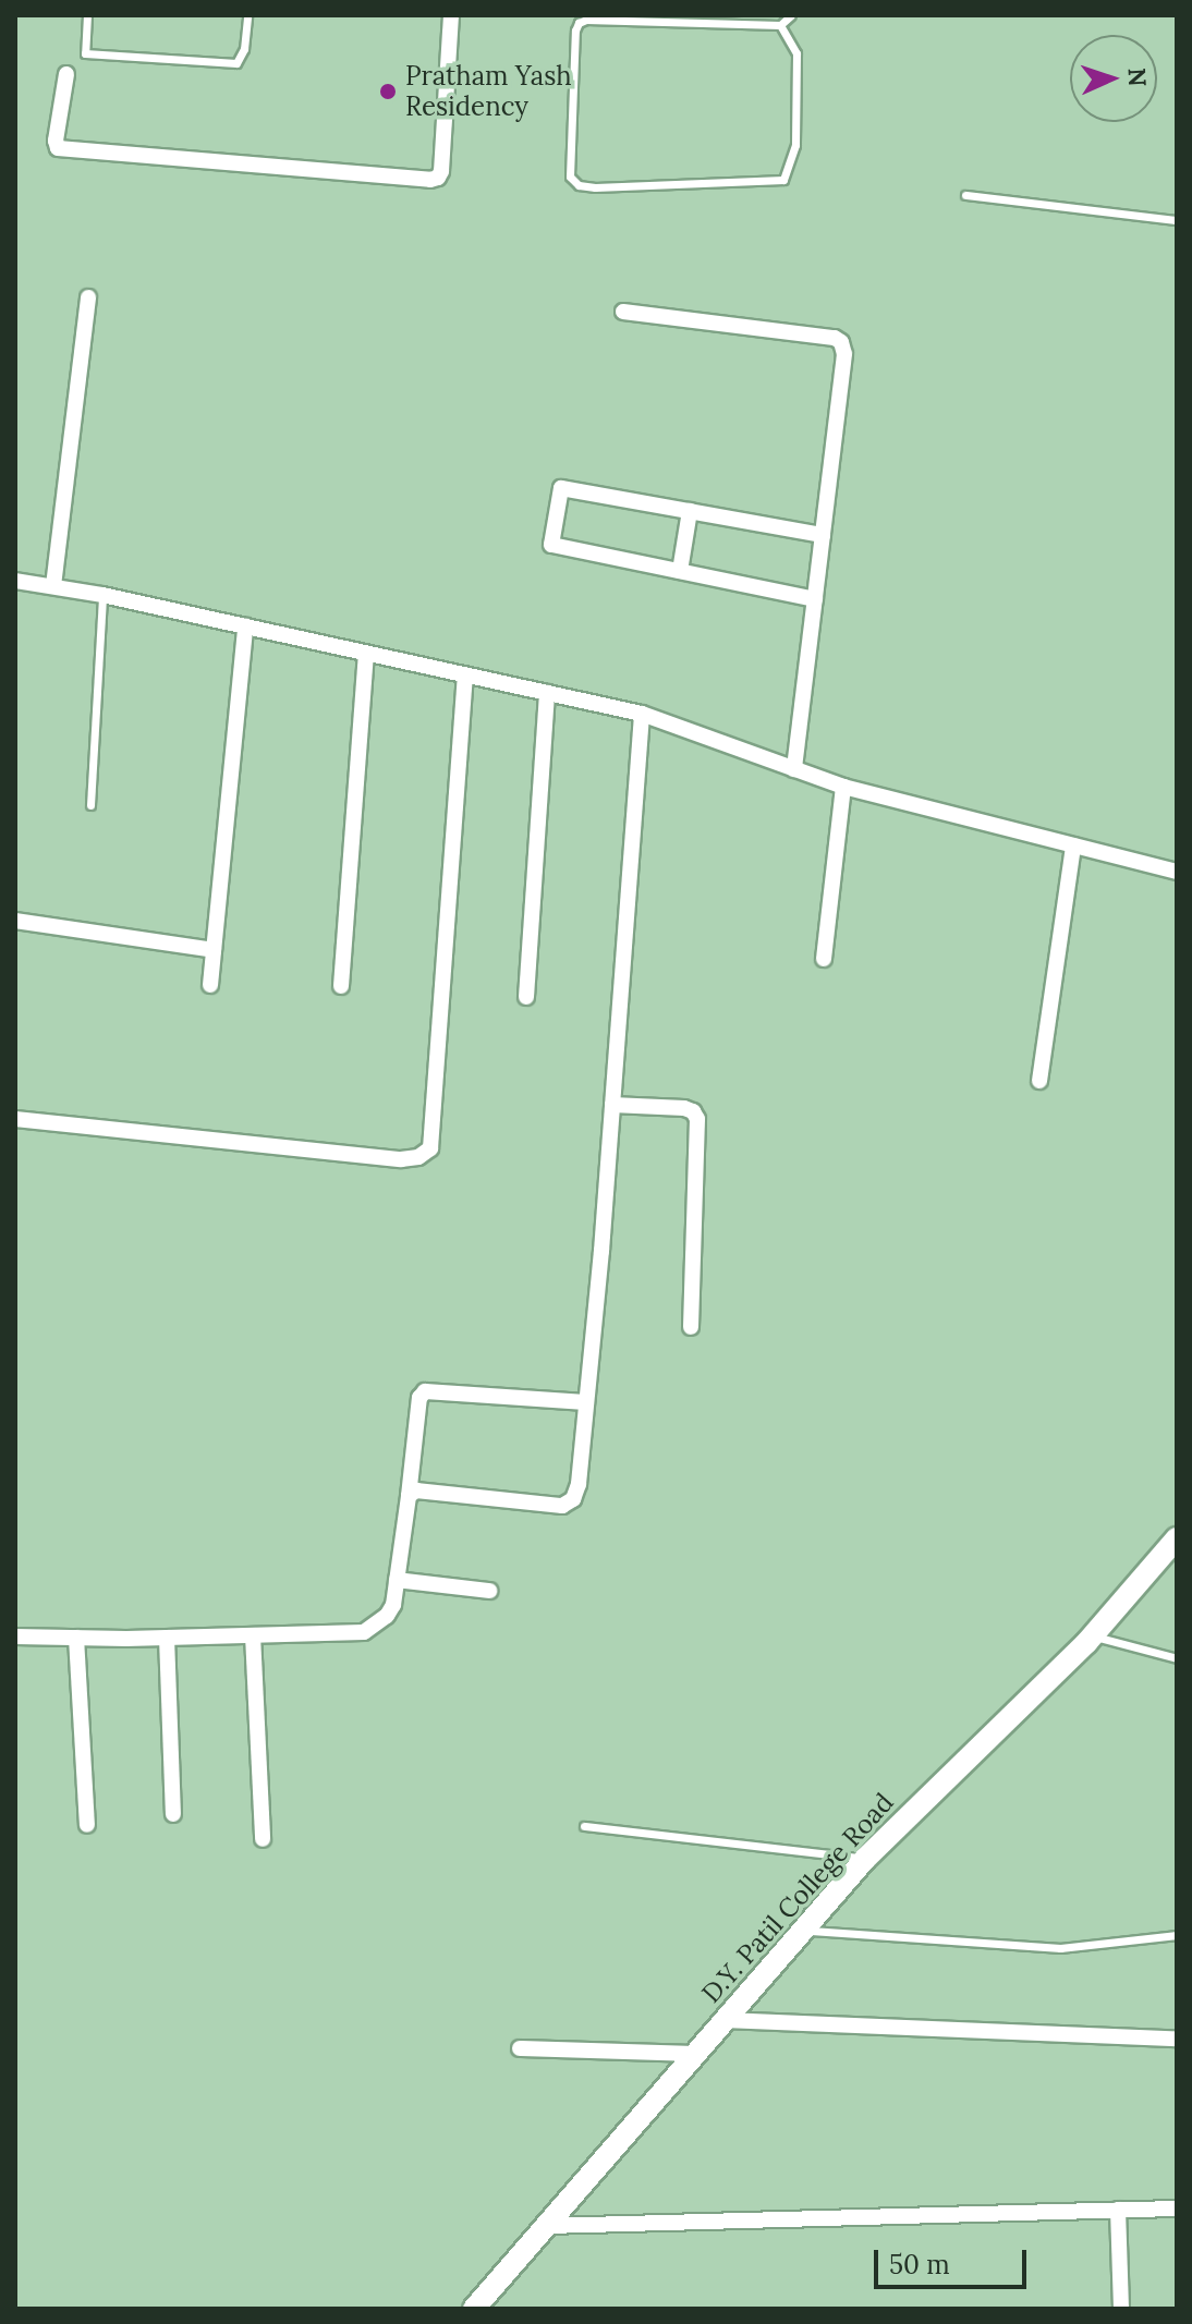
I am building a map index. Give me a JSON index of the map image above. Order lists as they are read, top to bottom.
{
  "streets": {
    "street": ["D.Y. Patil College Road"]
  },
  "places": ["Pratham Yash Residency"],
  "scale_bar": "50 m",
  "north": "right"
}
